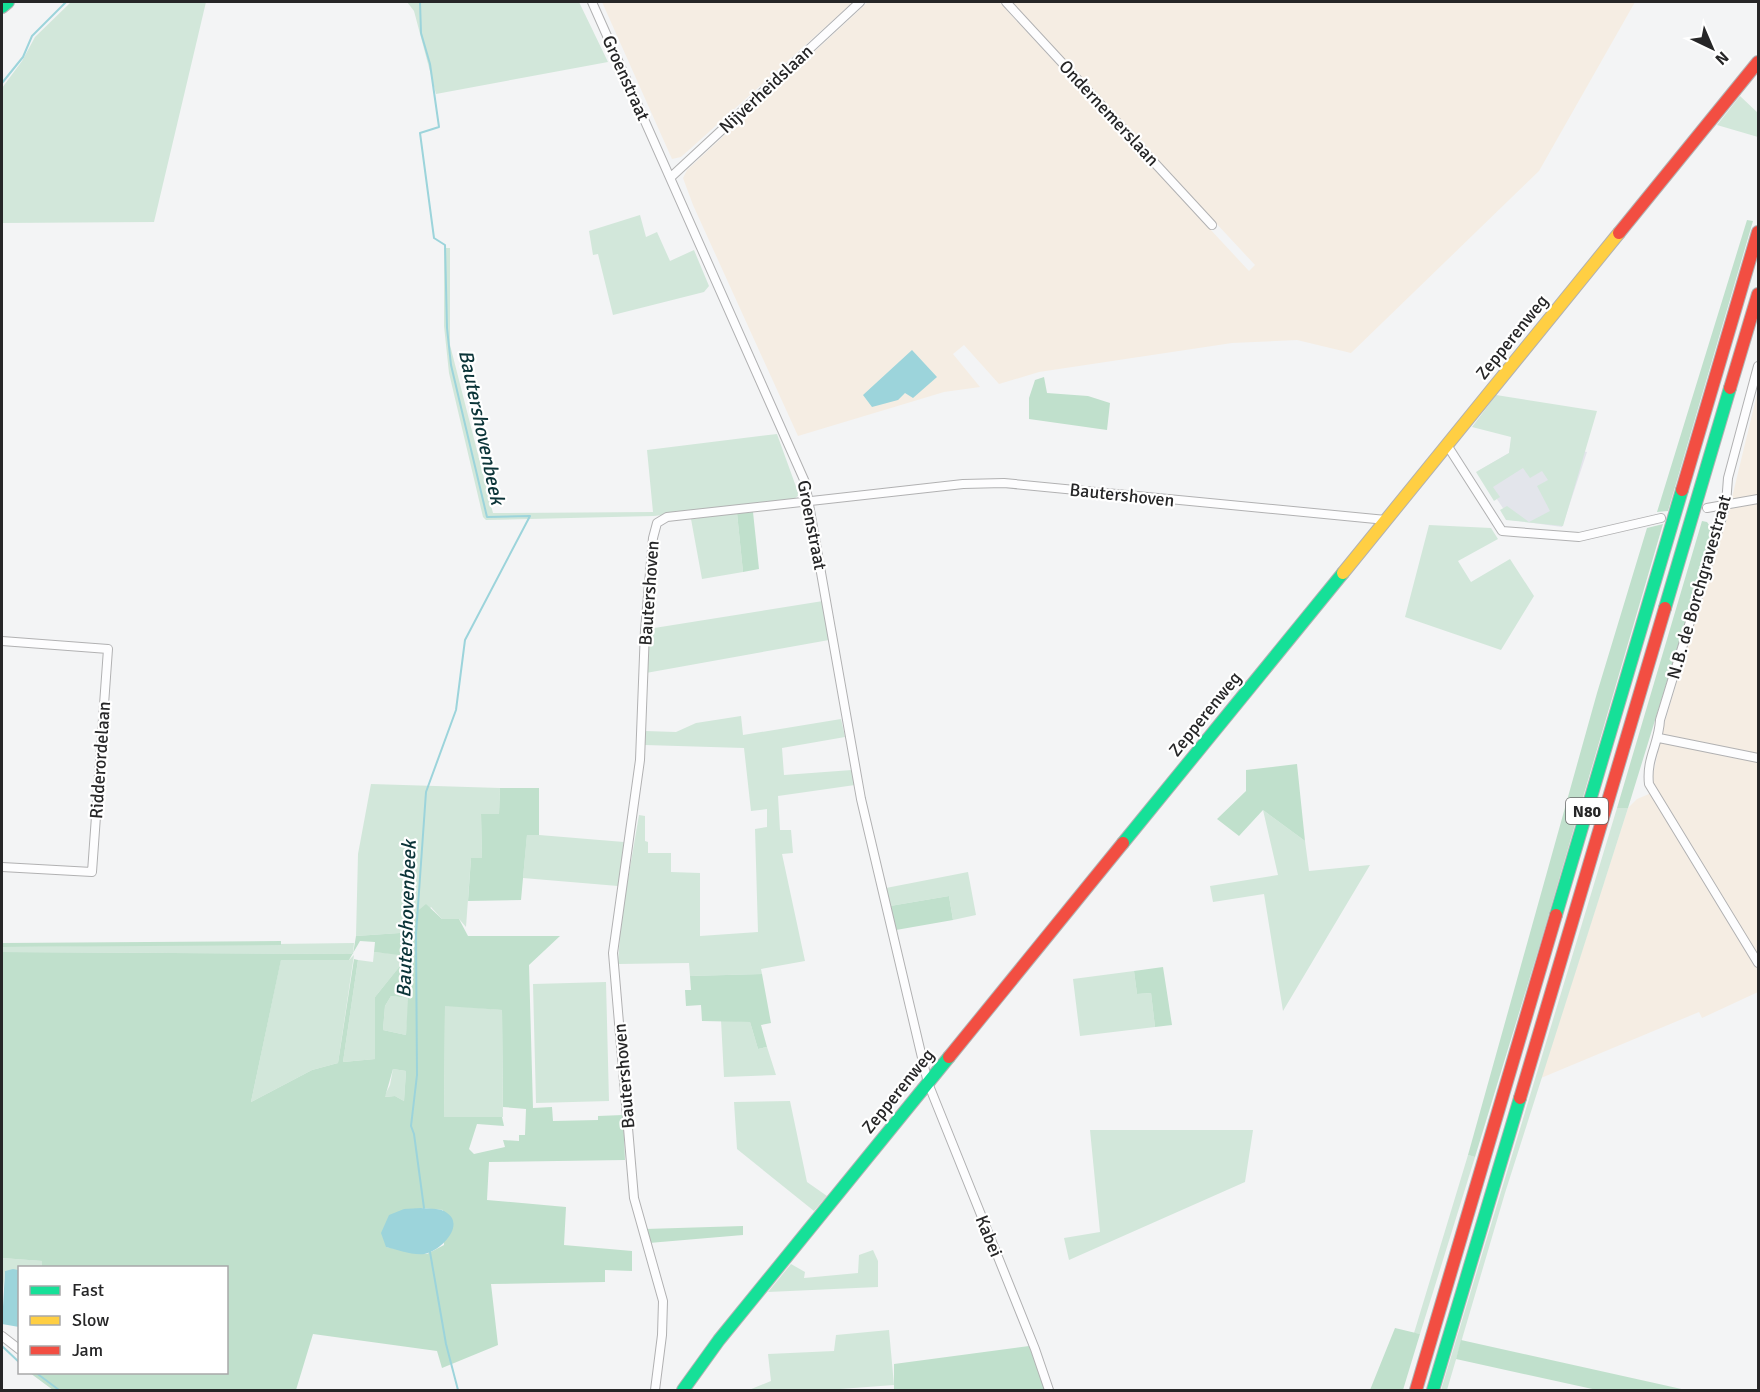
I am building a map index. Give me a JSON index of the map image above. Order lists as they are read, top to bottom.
{
  "streets": {
    "main road": ["Zepperenweg", "N80"],
    "street": [
      "Groenstraat",
      "Nijverheidslaan",
      "Ondernemerslaan",
      "Bautershoven",
      "N.B. de Borchgravestraat",
      "Ridderordelaan",
      "Kabei"
    ]
  },
  "crossings": [
    ["Groenstraat", "Nijverheidslaan"],
    ["Groenstraat", "Zepperenweg"],
    ["Groenstraat", "Bautershoven"],
    ["Groenstraat", "Kabei"],
    ["Zepperenweg", "Bautershoven"],
    ["Zepperenweg", "Kabei"]
  ],
  "water": ["Bautershovenbeek"],
  "legend": ["Fast", "Slow", "Jam"],
  "north": "bottom right"
}
